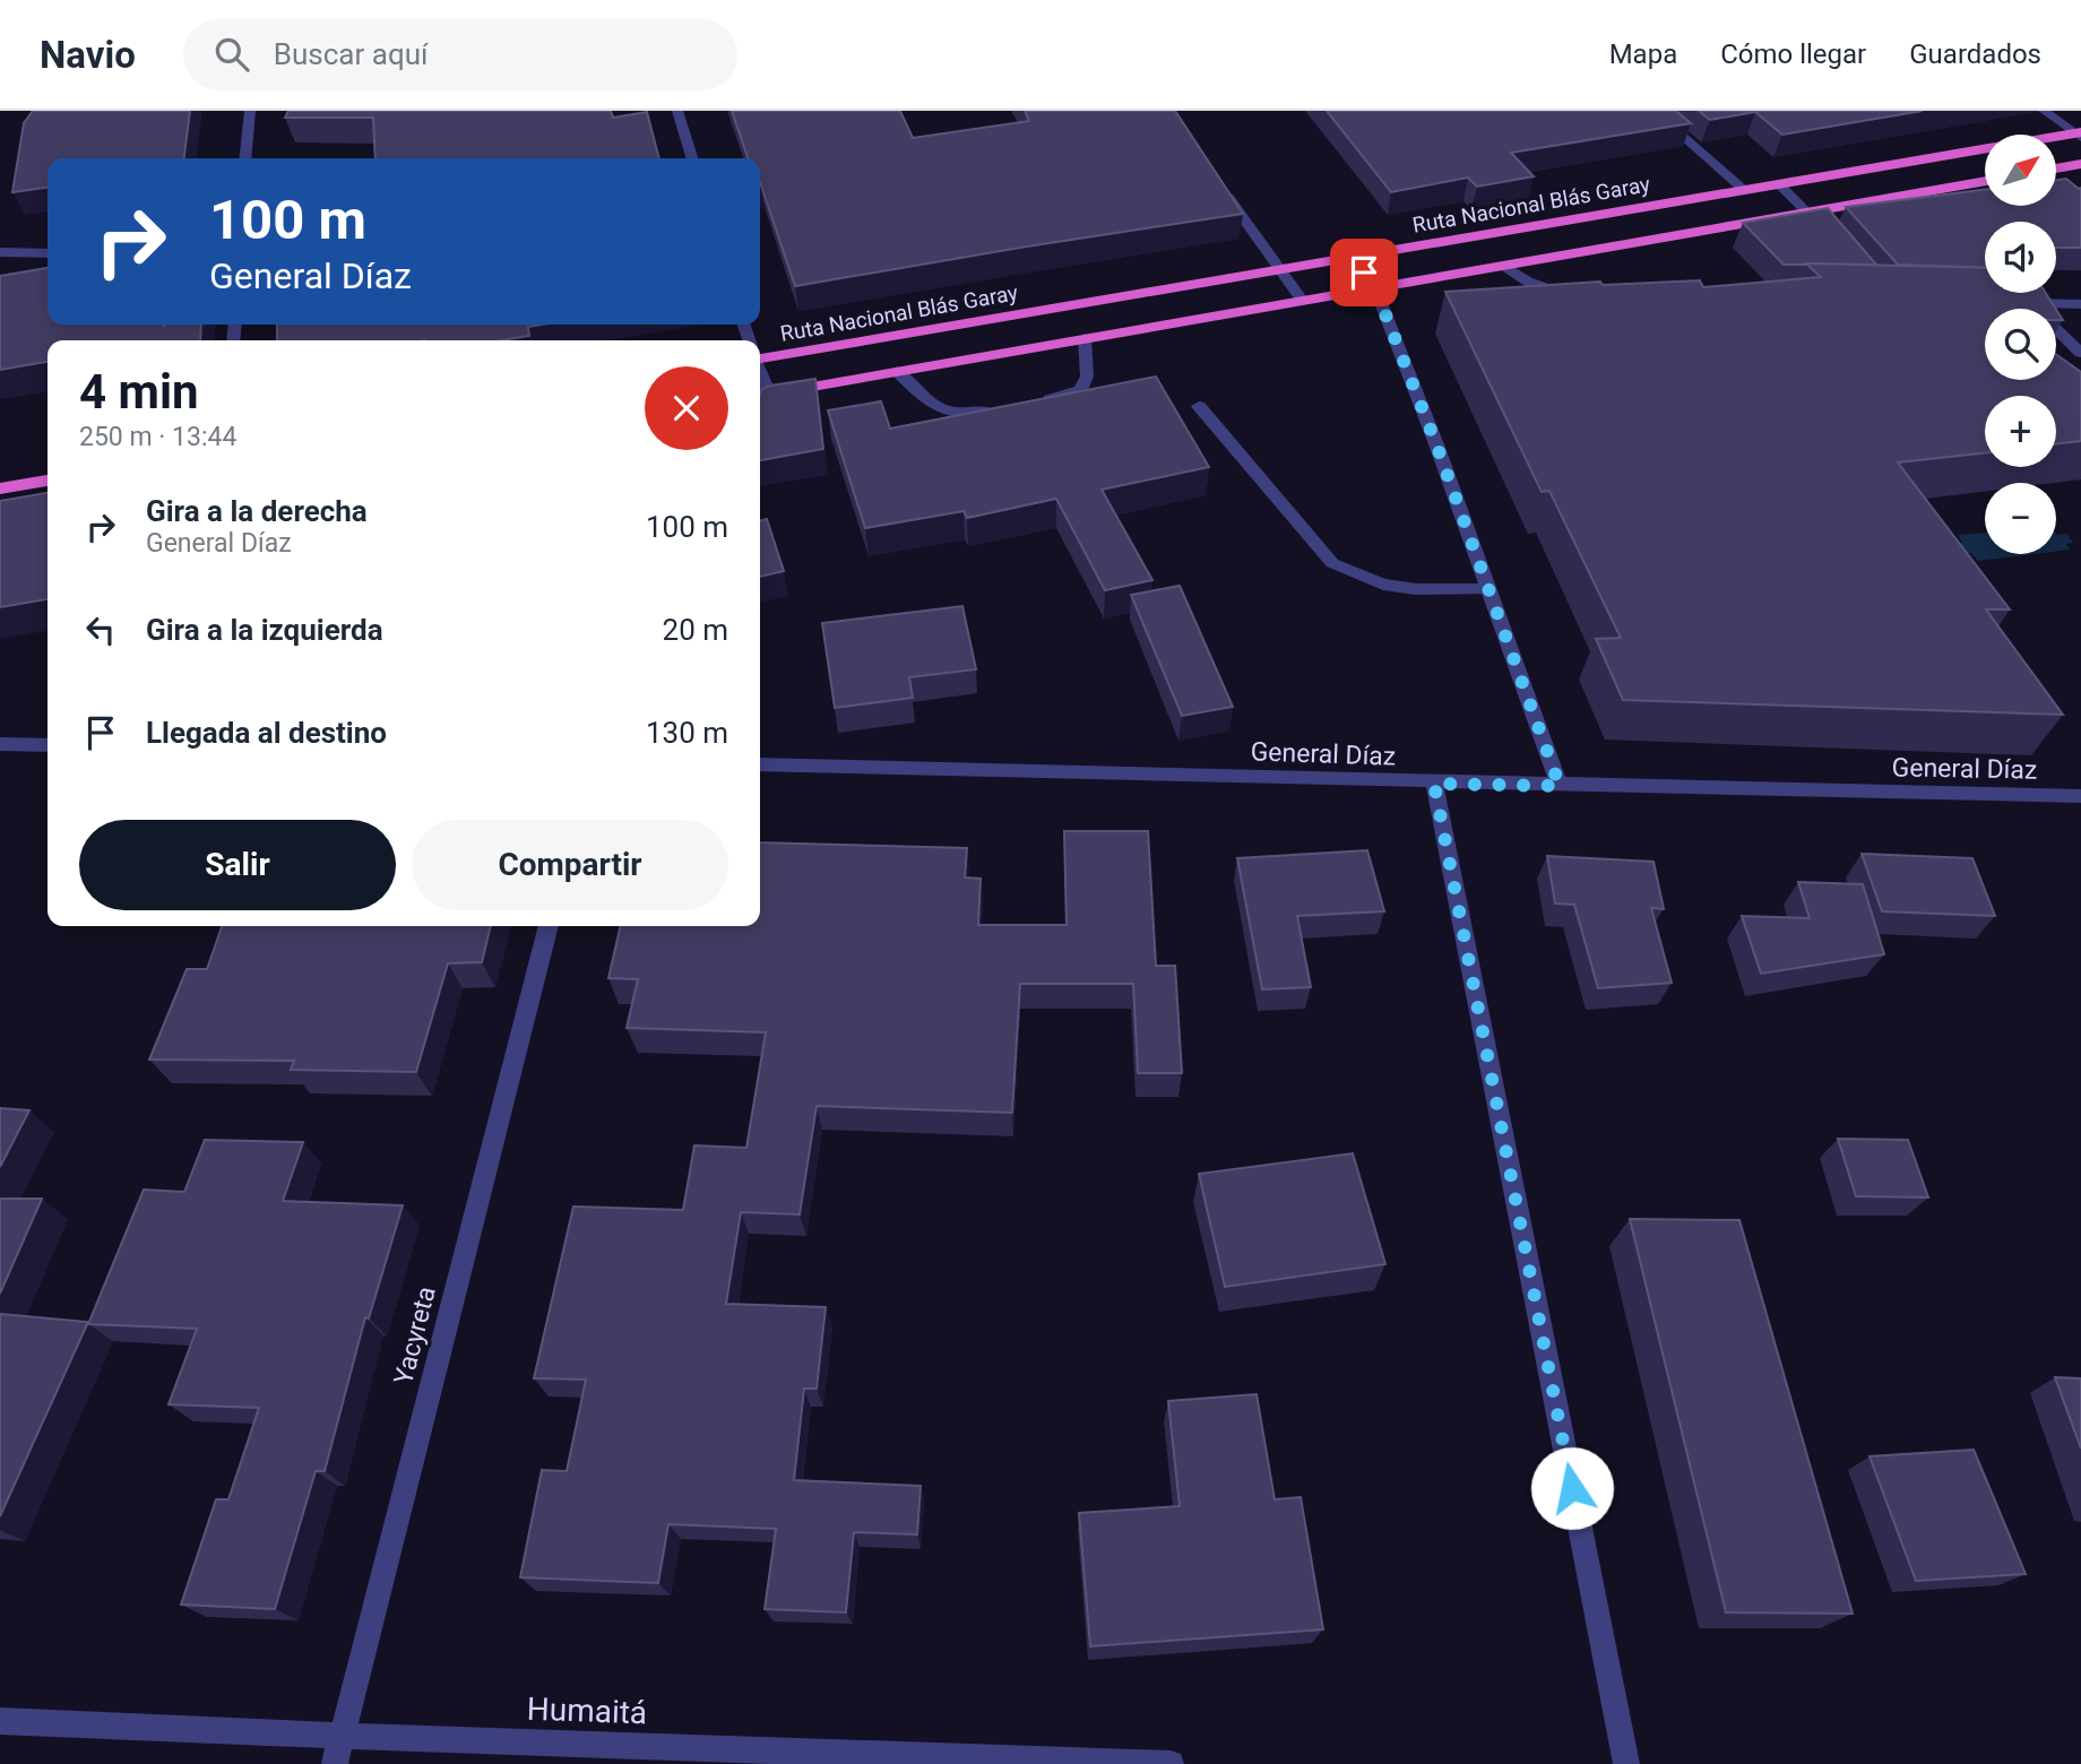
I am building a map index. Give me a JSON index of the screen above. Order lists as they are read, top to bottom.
{
  "streets": {
    "highway": ["Ruta Nacional Blás Garay"],
    "street": ["General Díaz", "Yacyreta", "Humaitá"]
  },
  "crossings": [
    ["Yacyreta", "Humaitá"]
  ],
  "north": "top right",
  "page": {
    "header": "Navio",
    "search": "Buscar aquí",
    "nav": ["Mapa", "Cómo llegar", "Guardados"],
    "map_buttons": ["+", "−"],
    "turn": ["100 m", "General Díaz"],
    "heading": ["4 min", "250 m · 13:44"],
    "list": [
      {
        "name": "Gira a la derecha",
        "note": "General Díaz",
        "value": "100 m"
      },
      {
        "name": "Gira a la izquierda",
        "value": "20 m"
      },
      {
        "name": "Llegada al destino",
        "value": "130 m"
      }
    ],
    "buttons": ["Salir", "Compartir"]
  }
}
